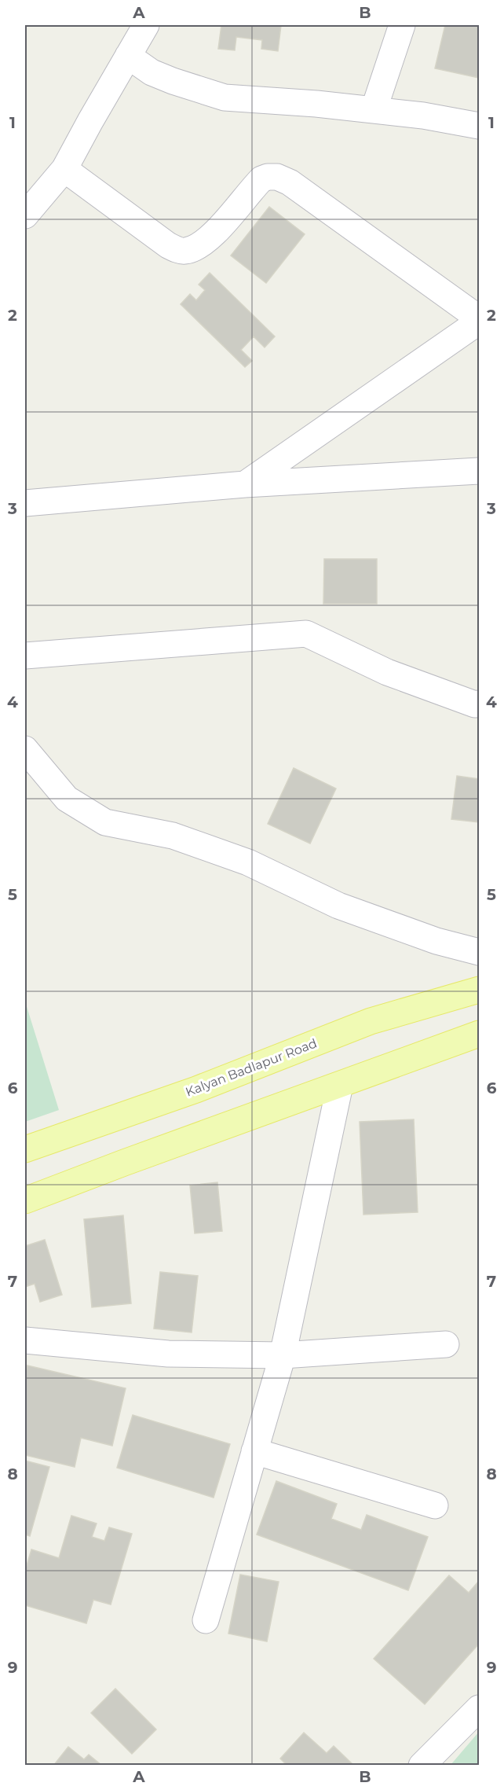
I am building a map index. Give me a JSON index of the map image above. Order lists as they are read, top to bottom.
{
  "streets": {
    "main road": ["Kalyan Badlapur Road"]
  },
  "grid": {
    "columns": ["A", "B"],
    "rows": [
      "1",
      "2",
      "3",
      "4",
      "5",
      "6",
      "7",
      "8",
      "9"
    ]
  }
}
